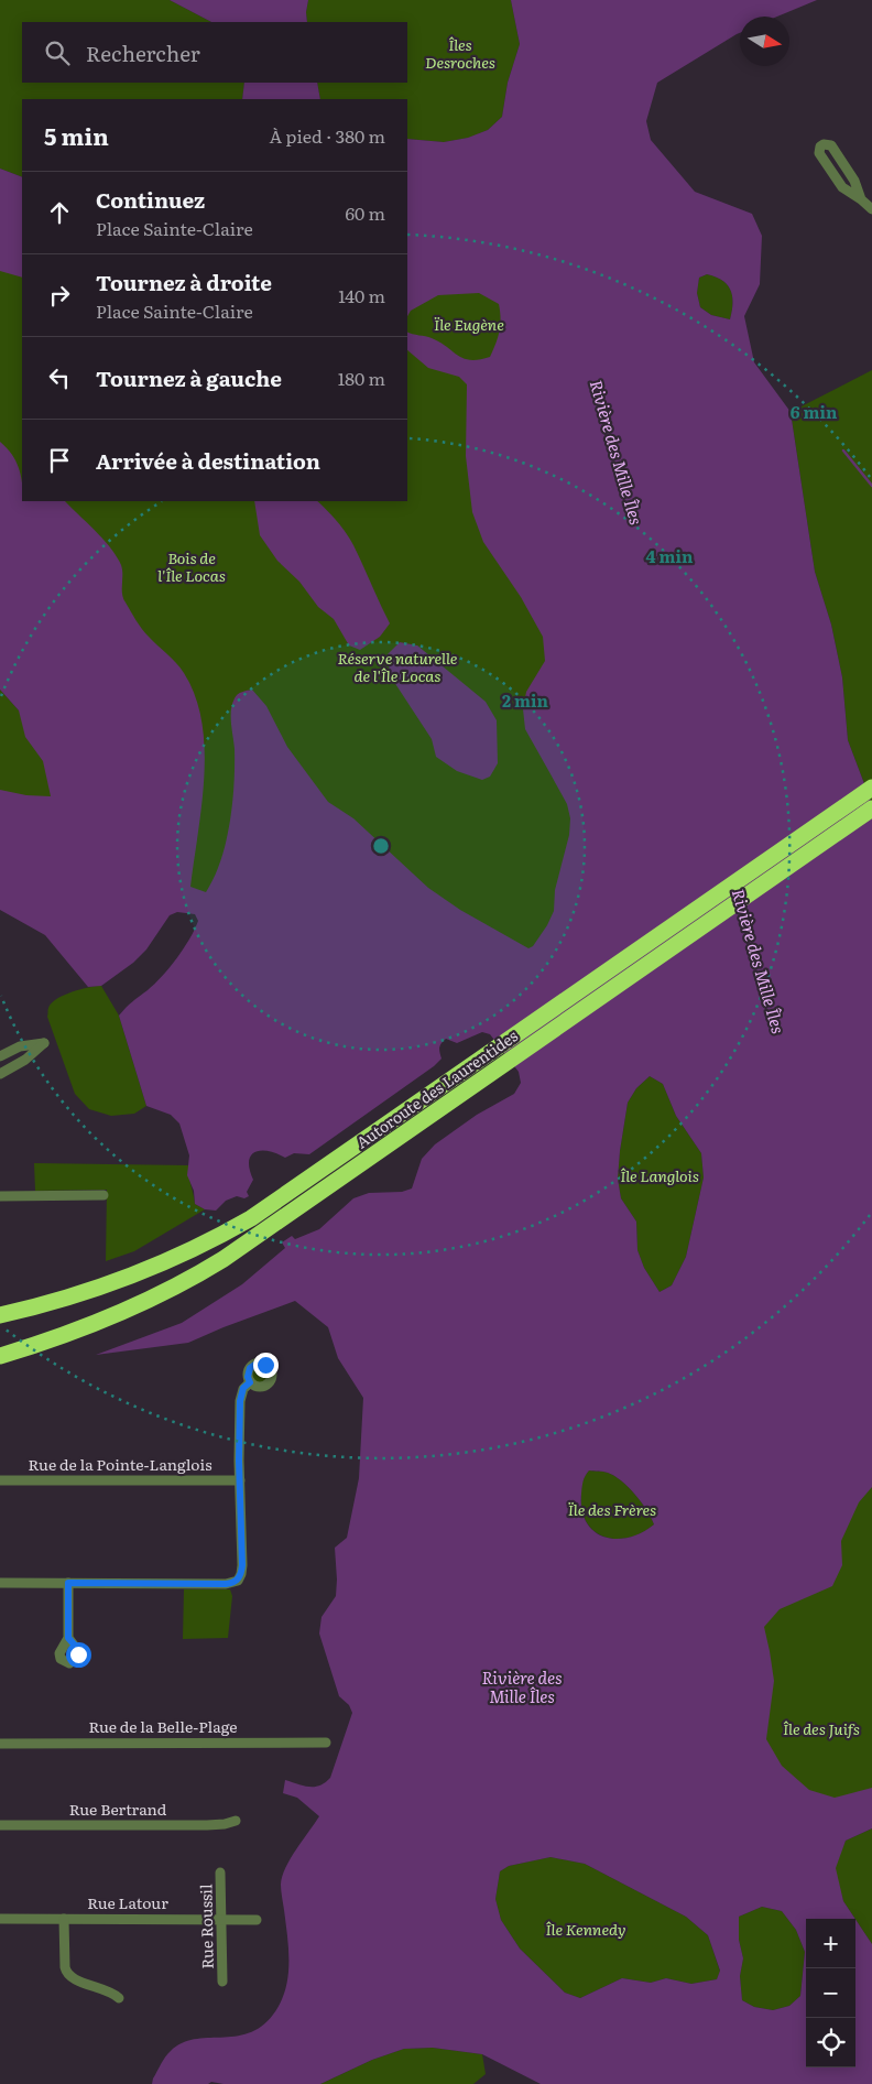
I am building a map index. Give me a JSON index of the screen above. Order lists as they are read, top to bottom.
{
  "streets": {
    "highway": ["Autoroute des Laurentides"],
    "street": [
      "Rue de la Pointe-Langlois",
      "Rue de la Belle-Plage",
      "Rue Bertrand",
      "Rue Latour",
      "Rue Roussil"
    ]
  },
  "crossings": [
    ["Rue Latour", "Rue Roussil"]
  ],
  "water": ["Rivière des Mille Îles"],
  "parks": [
    "Îles Desroches",
    "Ïle Eugène",
    "Bois de l'Île Locas",
    "Réserve naturelle de l'Île Locas",
    "Île Langlois",
    "Ïle des Frères",
    "Île des Juifs",
    "Île Kennedy"
  ],
  "north": "right",
  "page": {
    "search": "Rechercher",
    "heading": ["5 min", "À pied · 380 m"],
    "list": [
      ["Continuez", "Place Sainte-Claire", "60 m"],
      ["Tournez à droite", "Place Sainte-Claire", "140 m"],
      ["Tournez à gauche", "180 m"],
      "Arrivée à destination"
    ],
    "map_buttons": ["+", "−"]
  },
  "rings": ["6 min", "4 min", "2 min"]
}
